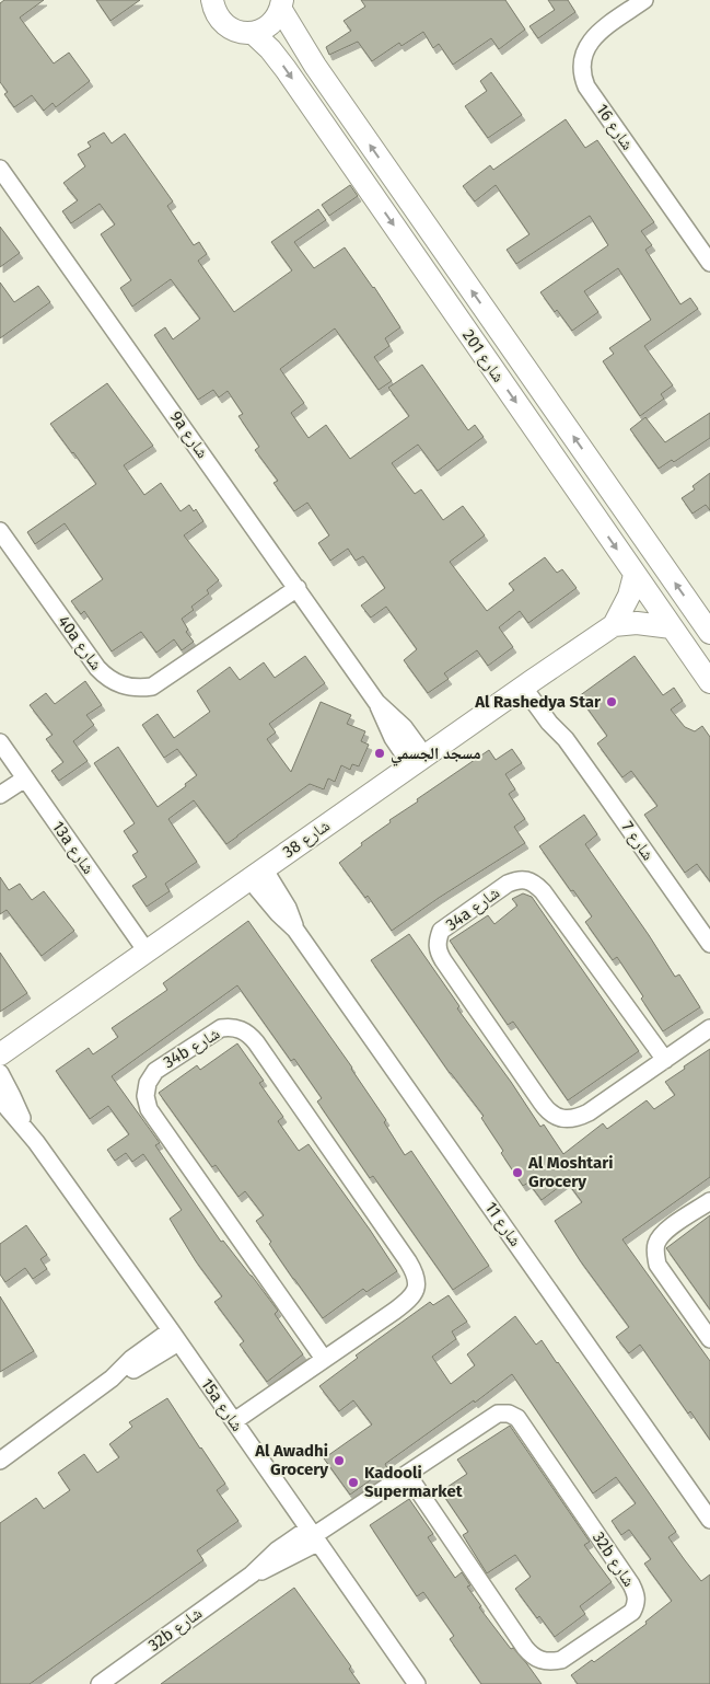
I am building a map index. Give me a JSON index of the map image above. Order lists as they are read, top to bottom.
{
  "streets": {
    "street": [
      "شارع 16",
      "شارع 201",
      "9a شارع",
      "40a شارع",
      "شارع 38",
      "شارع 7",
      "13a شارع",
      "34a شارع",
      "34b شارع",
      "شارع 11",
      "15a شارع",
      "32b شارع"
    ]
  },
  "crossings": [
    ["شارع 201", "شارع 38"],
    ["9a شارع", "40a شارع"],
    ["9a شارع", "شارع 38"],
    ["شارع 38", "شارع 7"],
    ["شارع 38", "13a شارع"],
    ["شارع 38", "شارع 11"],
    ["34b شارع", "15a شارع"],
    ["15a شارع", "32b شارع"]
  ],
  "places": [
    "Al Rashedya Star",
    "مسجد الجسمي",
    "Al Moshtari Grocery",
    "Al Awadhi Grocery",
    "Kadooli Supermarket"
  ]
}
